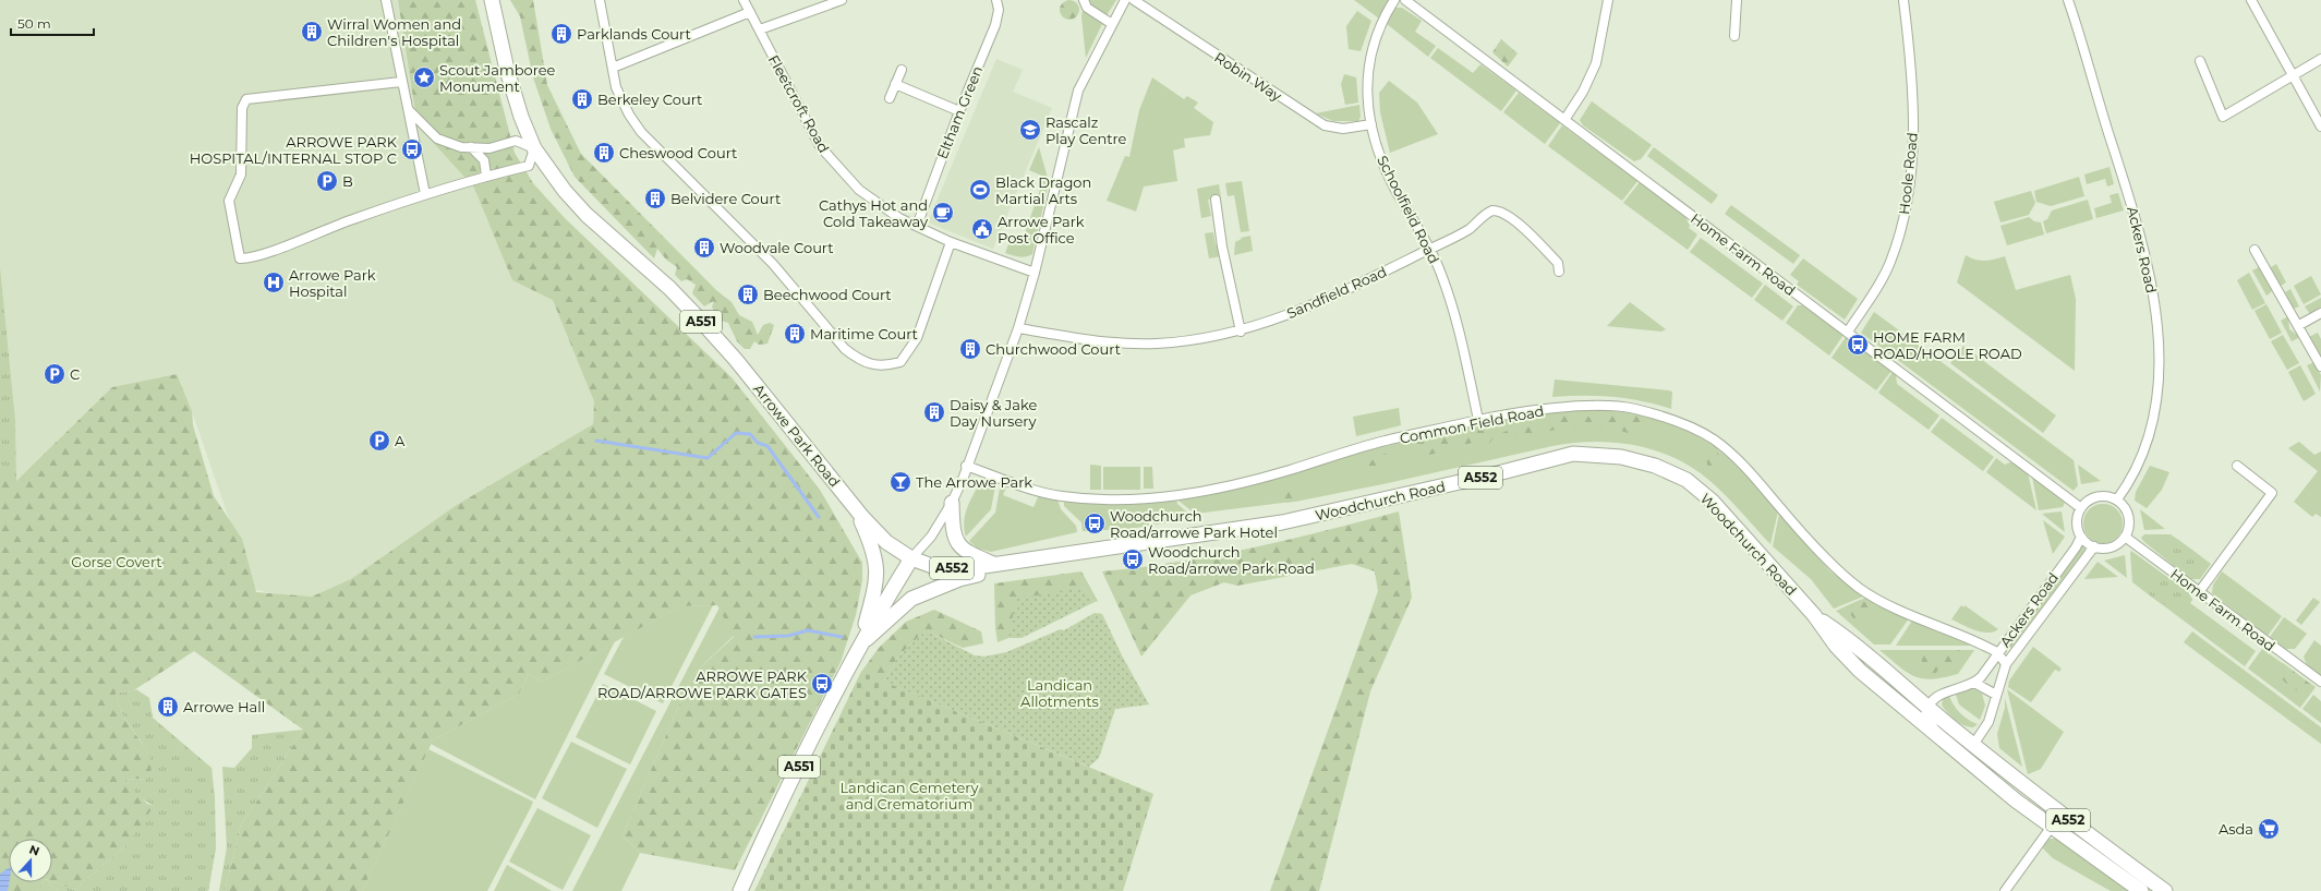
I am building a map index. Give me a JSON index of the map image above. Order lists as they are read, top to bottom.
{
  "streets": {
    "main road": [
      "A551",
      "Arrowe Park Road",
      "A552",
      "Woodchurch Road"
    ],
    "street": [
      "Robin Way",
      "Fleetcroft Road",
      "Eltham Green",
      "Hoole Road",
      "Schoolfield Road",
      "Ackers Road",
      "Home Farm Road",
      "Sandfield Road",
      "Common Field Road"
    ]
  },
  "crossings": [
    ["Robin Way", "Schoolfield Road"],
    ["Fleetcroft Road", "Eltham Green"],
    ["Hoole Road", "Home Farm Road"],
    ["Schoolfield Road", "Sandfield Road"],
    ["Schoolfield Road", "Common Field Road"],
    ["Ackers Road", "Home Farm Road"],
    ["Ackers Road", "Common Field Road"],
    ["Ackers Road", "Woodchurch Road"],
    ["A551", "Arrowe Park Road"],
    ["A551", "Woodchurch Road"],
    ["Arrowe Park Road", "Woodchurch Road"]
  ],
  "parks": ["Gorse Covert", "Landican Allotments", "Landican Cemetery and Crematorium"],
  "places": {
    "building": [
      "Wirral Women and Children's Hospital",
      "Parklands Court",
      "Berkeley Court",
      "Cheswood Court",
      "Belvidere Court",
      "Woodvale Court",
      "Beechwood Court",
      "Maritime Court",
      "Churchwood Court",
      "Daisy & Jake Day Nursery",
      "Arrowe Hall"
    ],
    "place": ["Scout Jamboree Monument"],
    "school or university": ["Rascalz Play Centre"],
    "bus stop": [
      "ARROWE PARK HOSPITAL/INTERNAL STOP C",
      "HOME FARM ROAD/HOOLE ROAD",
      "Woodchurch Road/arrowe Park Hotel",
      "Woodchurch Road/arrowe Park Road",
      "ARROWE PARK ROAD/ARROWE PARK GATES"
    ],
    "parking": ["B", "C", "A"],
    "sports": ["Black Dragon Martial Arts"],
    "cafe": ["Cathys Hot and Cold Takeaway"],
    "public building": ["Arrowe Park Post Office"],
    "hospital": ["Arrowe Park Hospital"],
    "bar": ["The Arrowe Park"],
    "supermarket": ["Asda"]
  },
  "scale_bar": "50 m",
  "north": "top"
}
